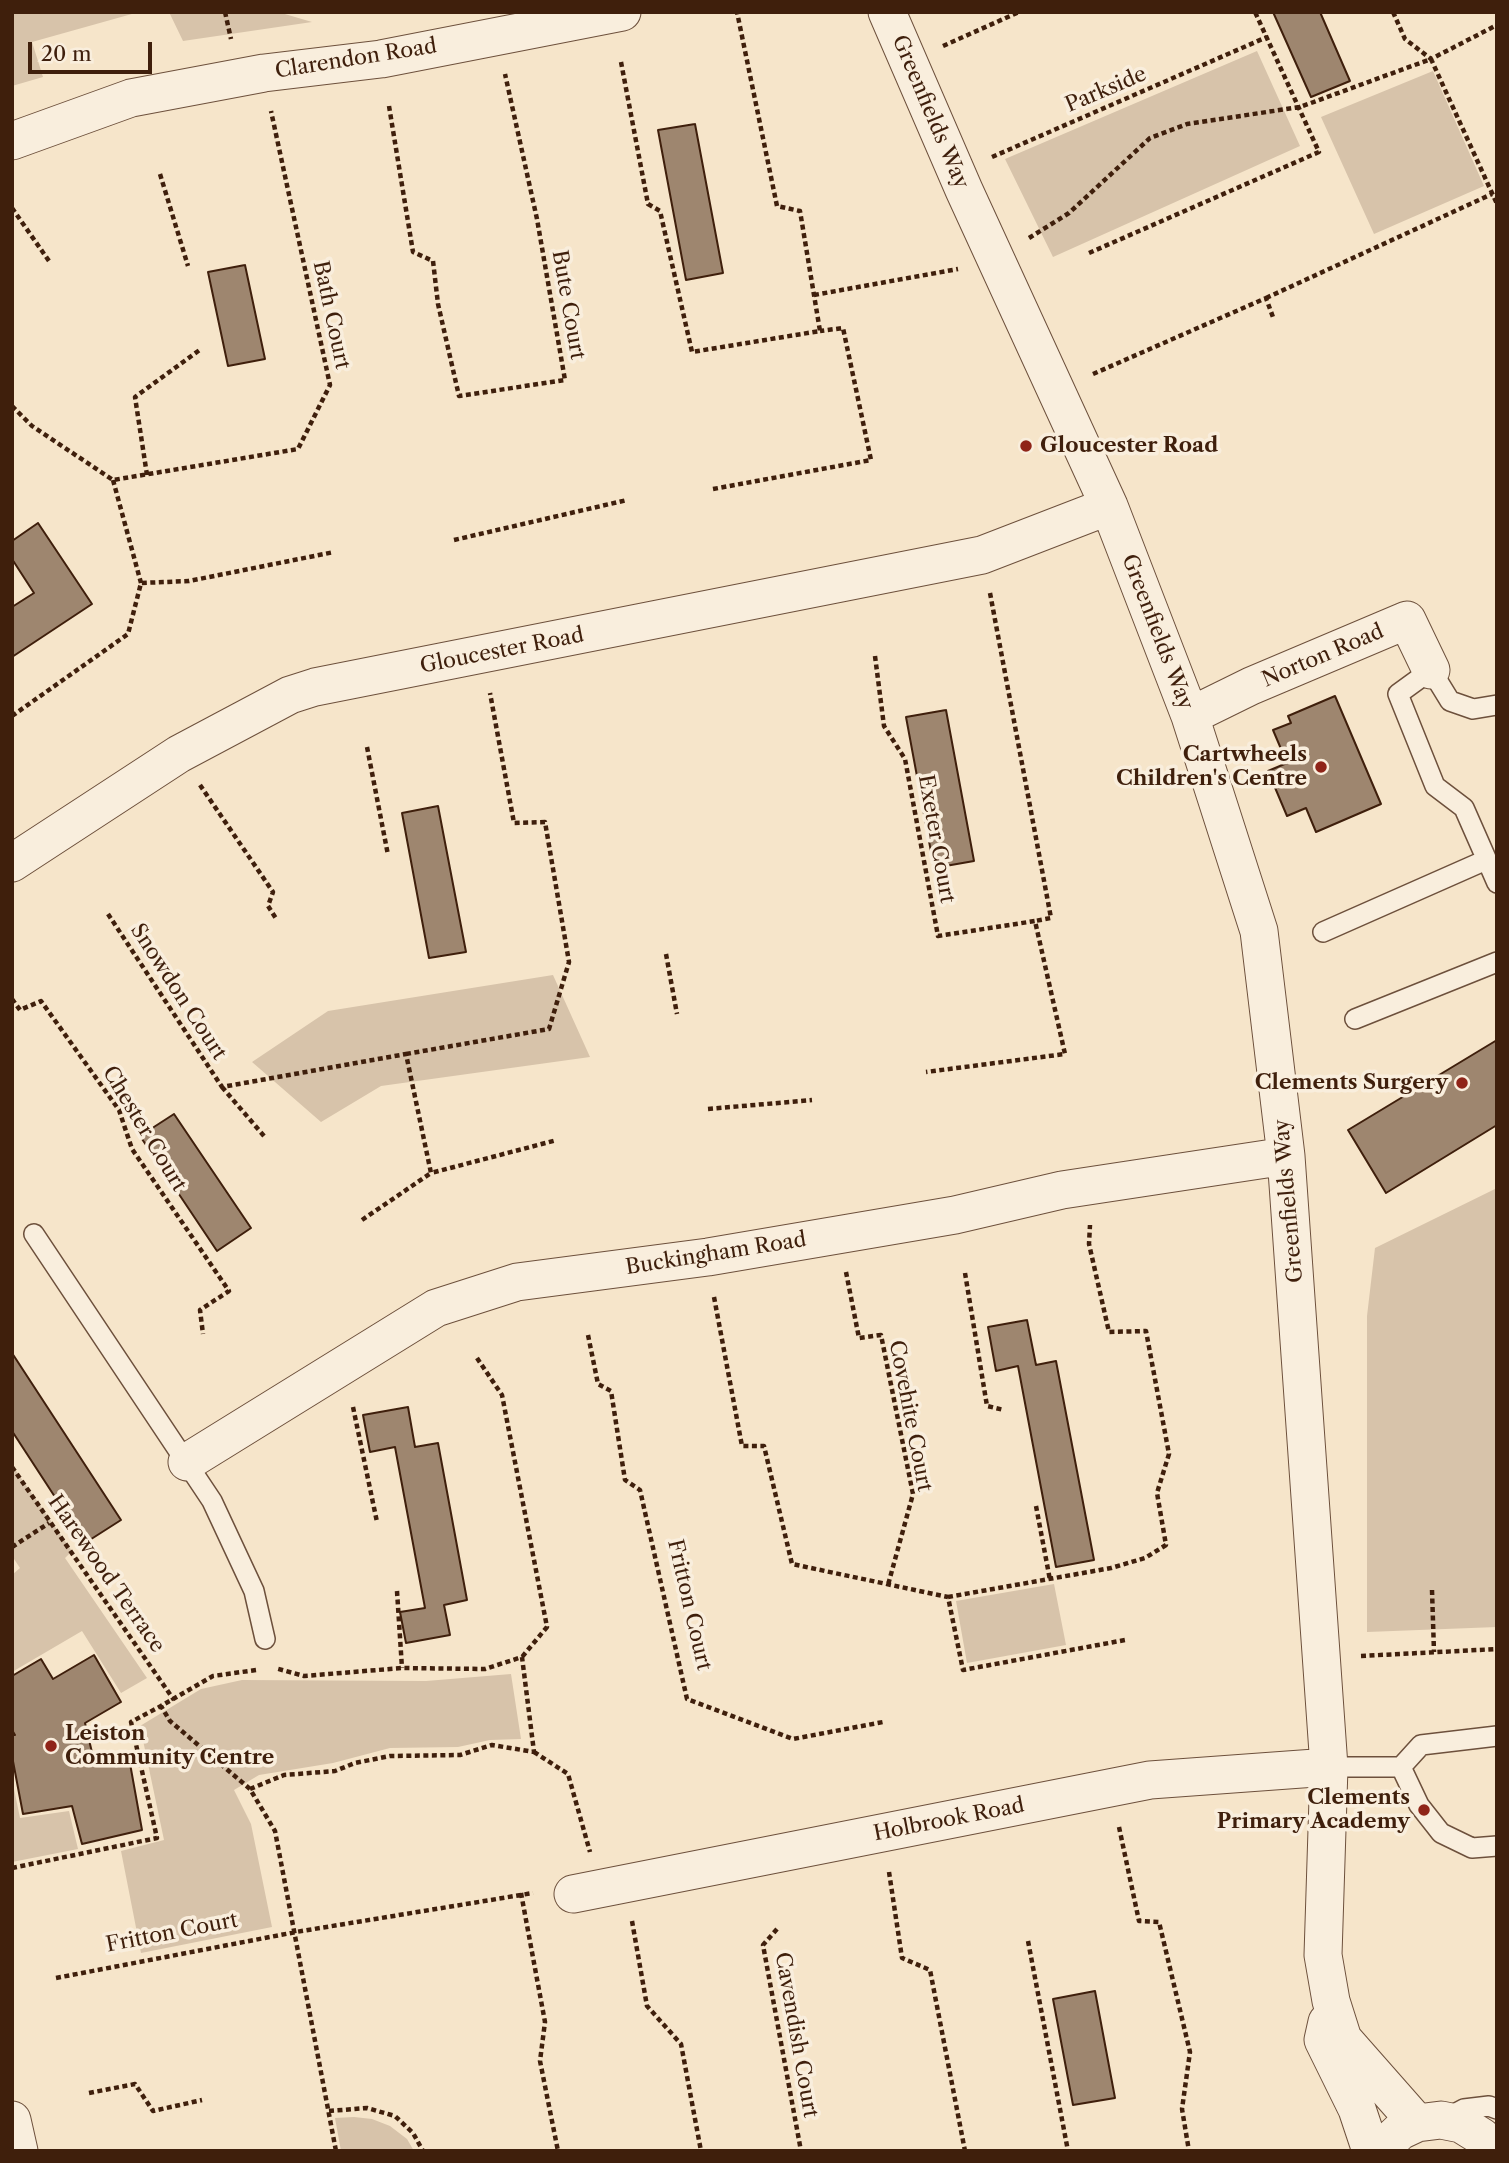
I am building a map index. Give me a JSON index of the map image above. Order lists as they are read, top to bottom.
{
  "streets": {
    "street": [
      "Clarendon Road",
      "Greenfields Way",
      "Gloucester Road",
      "Norton Road",
      "Buckingham Road",
      "Holbrook Road"
    ],
    "path": [
      "Parkside",
      "Bute Court",
      "Bath Court",
      "Exeter Court",
      "Snowdon Court",
      "Chester Court",
      "Covehite Court",
      "Harewood Terrace",
      "Fritton Court",
      "Cavendish Court"
    ]
  },
  "crossings": [
    ["Clarendon Road", "Bute Court"],
    ["Clarendon Road", "Bath Court"],
    ["Parkside", "Greenfields Way"],
    ["Greenfields Way", "Gloucester Road"],
    ["Greenfields Way", "Norton Road"],
    ["Greenfields Way", "Buckingham Road"],
    ["Greenfields Way", "Holbrook Road"],
    ["Gloucester Road", "Snowdon Court"],
    ["Buckingham Road", "Covehite Court"],
    ["Fritton Court", "Holbrook Road"]
  ],
  "places": [
    "Gloucester Road",
    "Cartwheels Children's Centre",
    "Clements Surgery",
    "Leiston Community Centre",
    "Clements Primary Academy"
  ],
  "scale_bar": "20 m"
}
